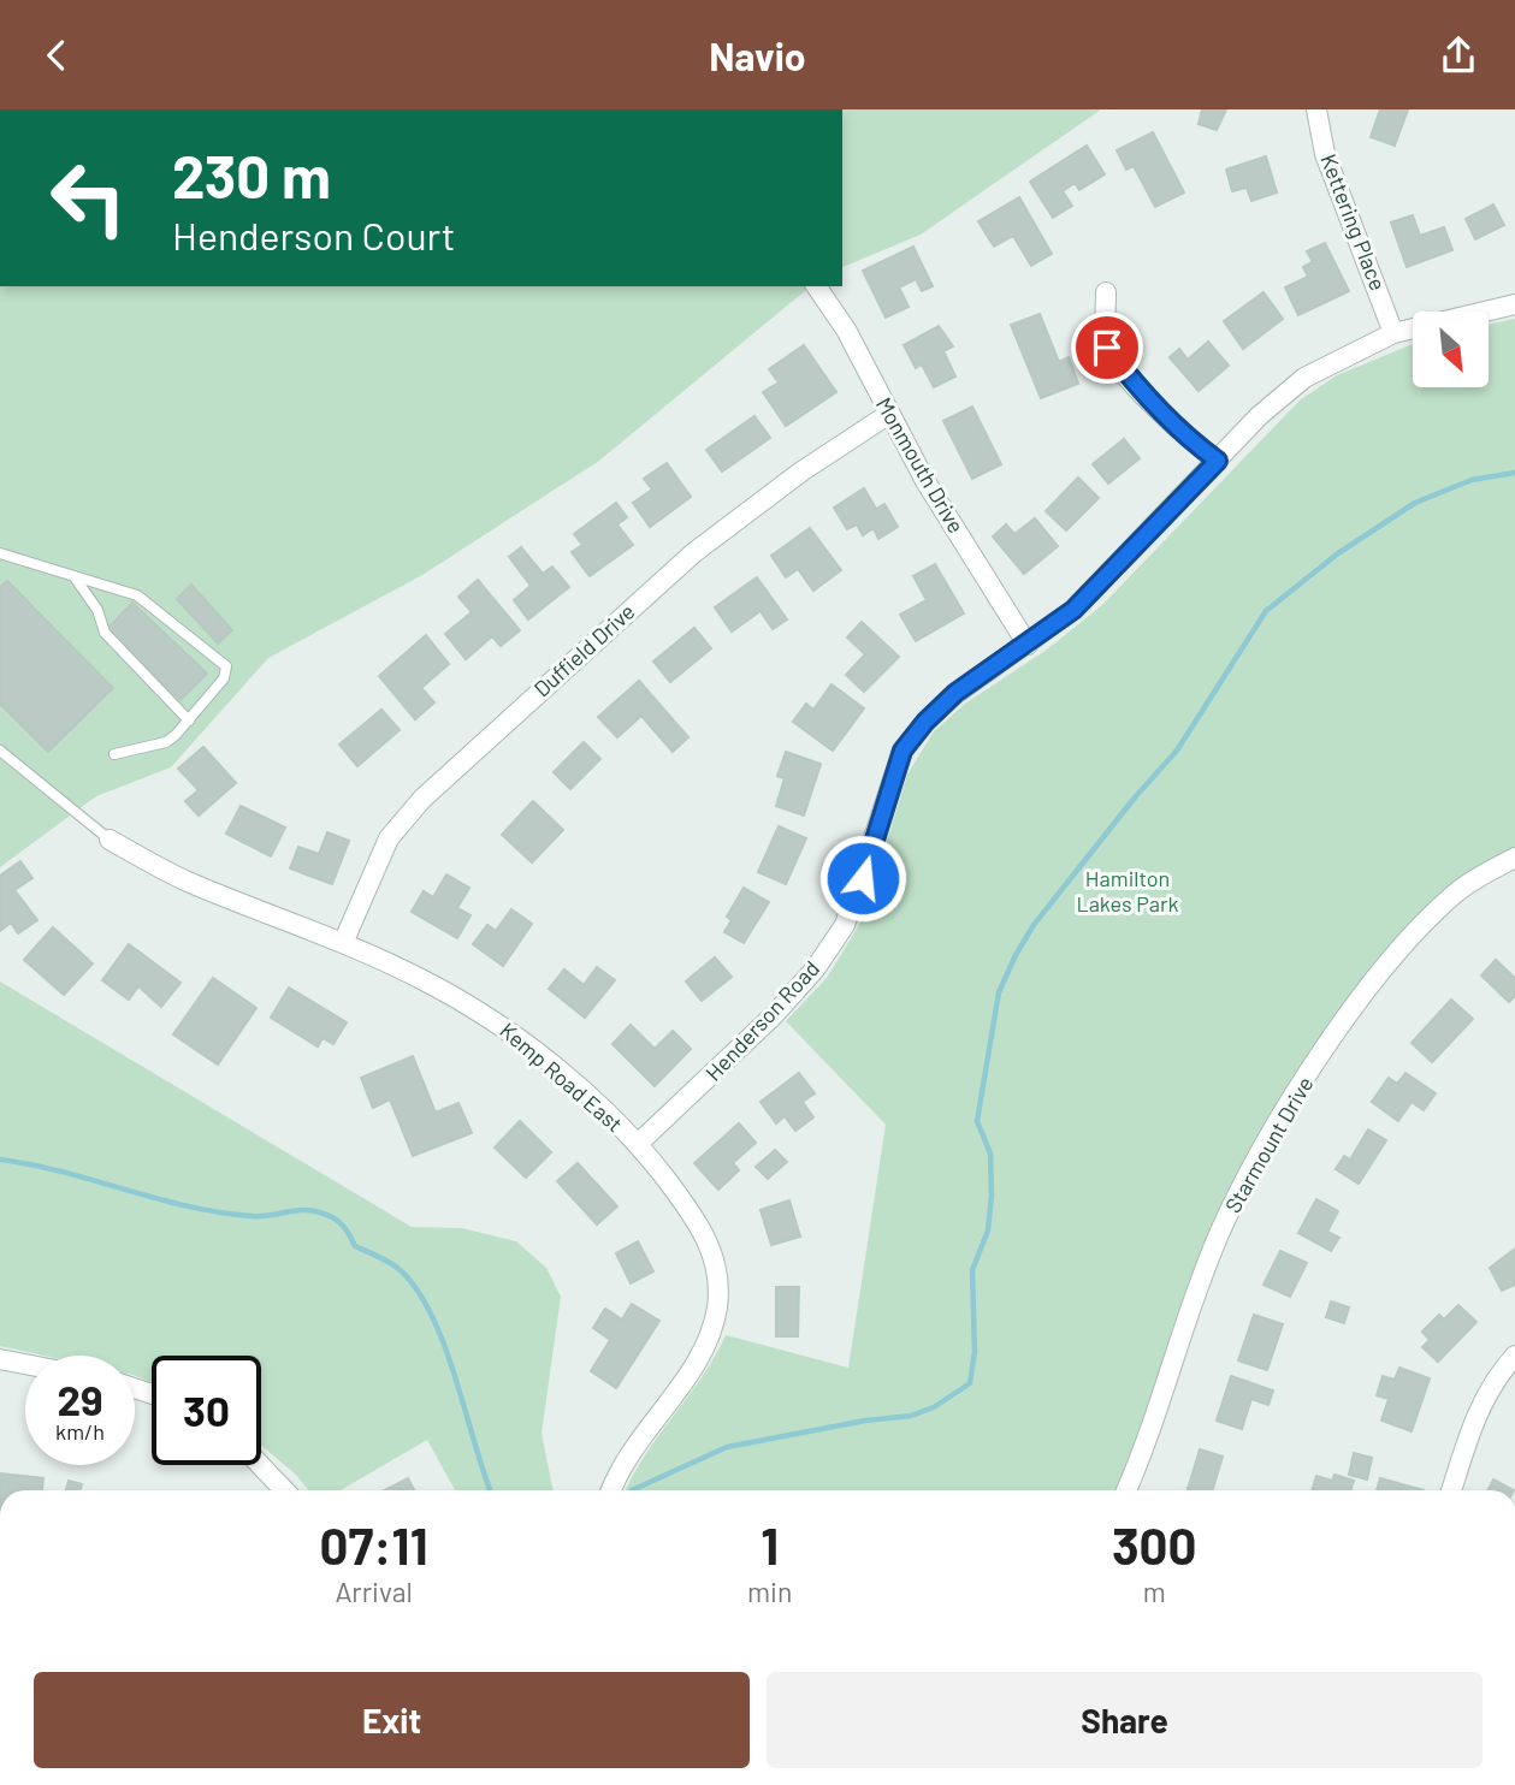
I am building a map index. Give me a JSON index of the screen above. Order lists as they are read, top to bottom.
{
  "streets": {
    "street": [
      "Kettering Place",
      "Monmouth Drive",
      "Duffield Drive",
      "Henderson Road",
      "Kemp Road East",
      "Starmount Drive"
    ]
  },
  "crossings": [
    ["Kettering Place", "Henderson Road"],
    ["Monmouth Drive", "Duffield Drive"],
    ["Monmouth Drive", "Henderson Road"],
    ["Duffield Drive", "Kemp Road East"],
    ["Henderson Road", "Kemp Road East"]
  ],
  "parks": ["Hamilton Lakes Park"],
  "north": "bottom right",
  "page": {
    "header": "Navio",
    "turn": ["230 m", "Henderson Court"],
    "speed": "29 km/h",
    "limit": "30",
    "eta": [
      "07:11",
      "Arrival",
      "1",
      "min",
      "300",
      "m"
    ],
    "buttons": ["Exit", "Share"]
  }
}
